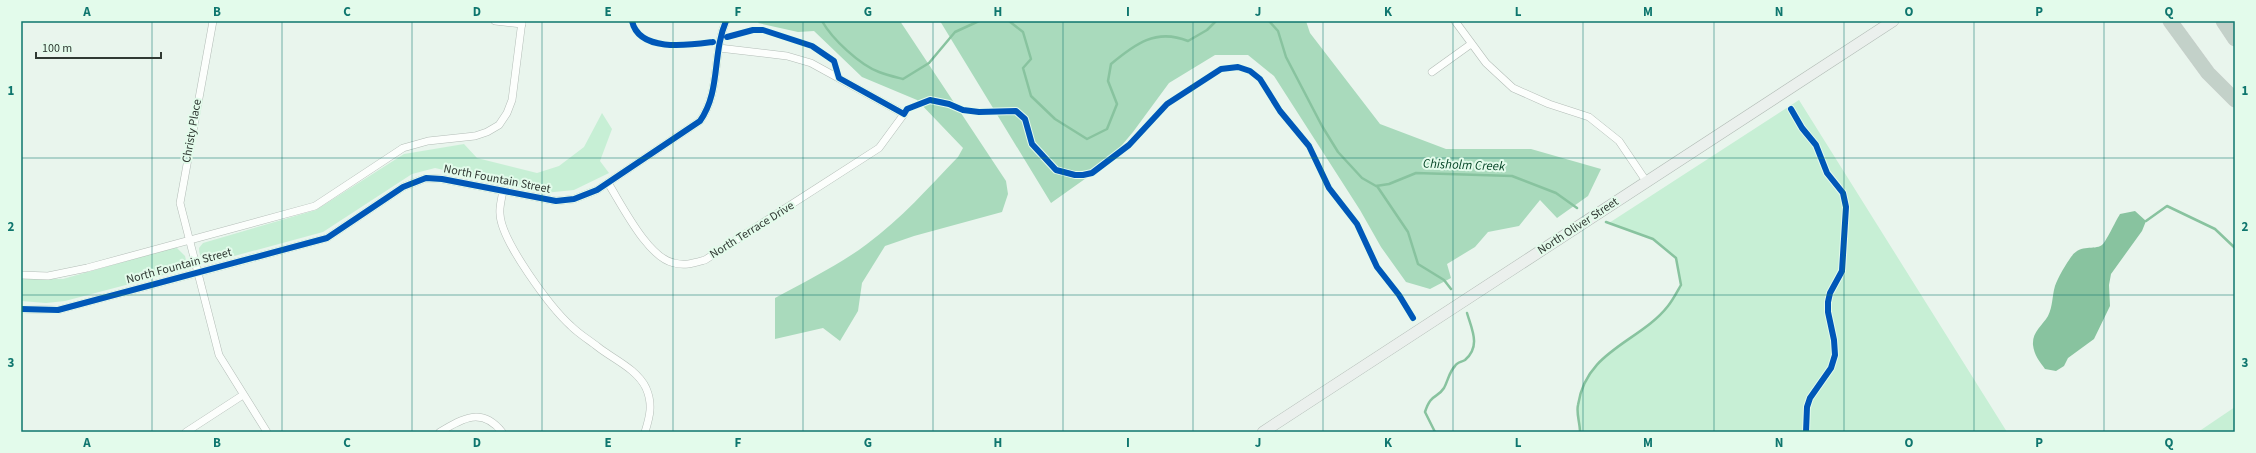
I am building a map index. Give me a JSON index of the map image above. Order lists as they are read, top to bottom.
{
  "streets": {
    "main road": ["North Oliver Street"],
    "street": ["Christy Place", "North Fountain Street", "North Terrace Drive"]
  },
  "crossings": [
    ["Christy Place", "North Fountain Street"],
    ["North Fountain Street", "North Terrace Drive"]
  ],
  "water": ["Chisholm Creek"],
  "scale_bar": "100 m",
  "grid": {
    "columns": [
      "A",
      "B",
      "C",
      "D",
      "E",
      "F",
      "G",
      "H",
      "I",
      "J",
      "K",
      "L",
      "M",
      "N",
      "O",
      "P",
      "Q"
    ],
    "rows": ["1", "2", "3"]
  }
}
